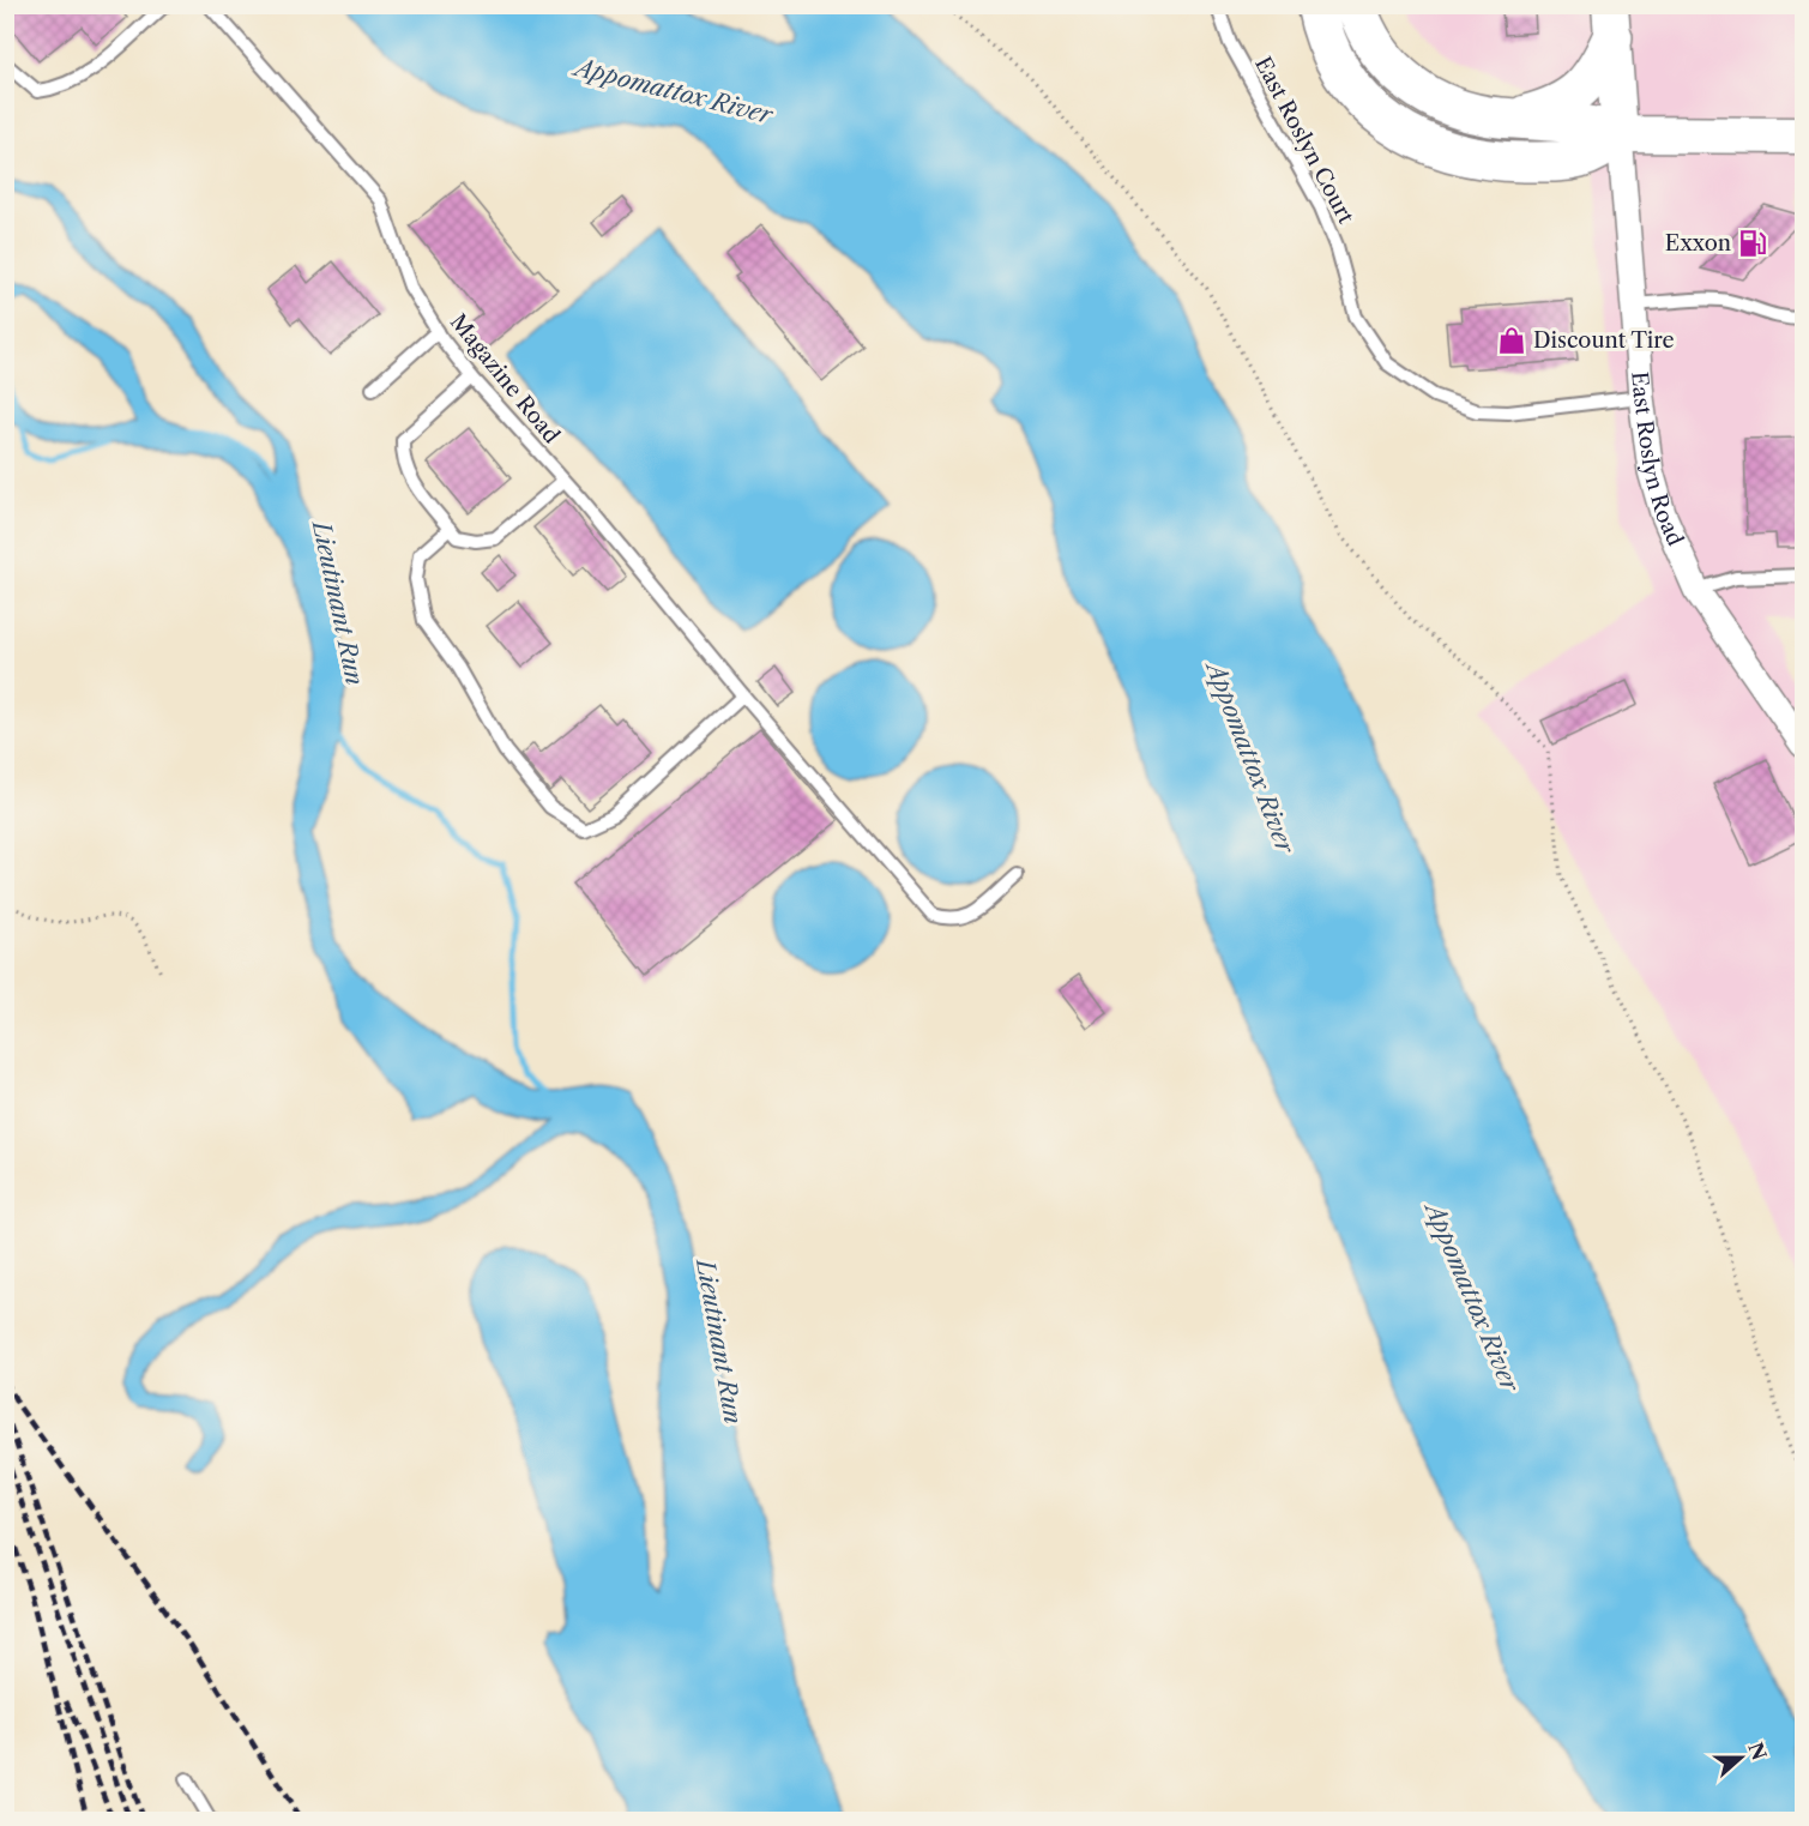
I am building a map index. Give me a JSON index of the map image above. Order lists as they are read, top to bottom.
{
  "streets": {
    "street": ["East Roslyn Road"],
    "lane": ["East Roslyn Court", "Magazine Road"]
  },
  "crossings": [
    ["East Roslyn Court", "East Roslyn Road"]
  ],
  "water": ["Appomattox River", "Lieutinant Run"],
  "places": {
    "fuel station": ["Exxon"],
    "shop": ["Discount Tire"]
  },
  "north": "right"
}
